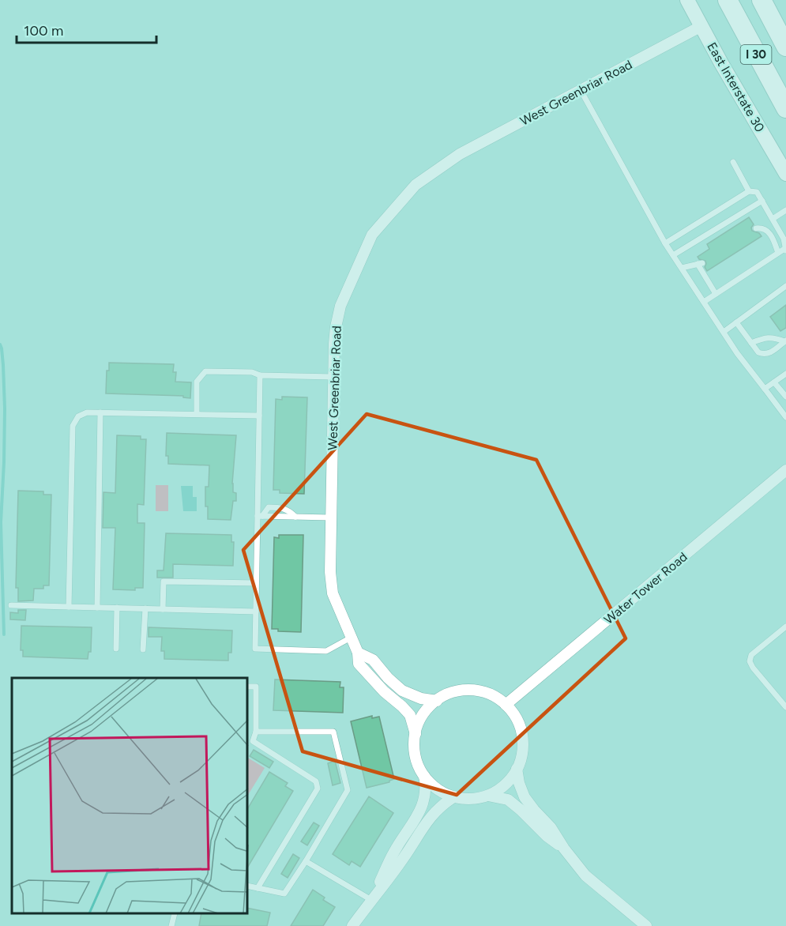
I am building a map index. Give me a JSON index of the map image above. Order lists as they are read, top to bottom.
{
  "streets": {
    "highway": ["I 30"],
    "main road": ["East Interstate 30"],
    "street": ["West Greenbriar Road", "Water Tower Road"]
  },
  "crossings": [
    ["East Interstate 30", "West Greenbriar Road"],
    ["West Greenbriar Road", "Water Tower Road"]
  ],
  "scale_bar": "100 m"
}
